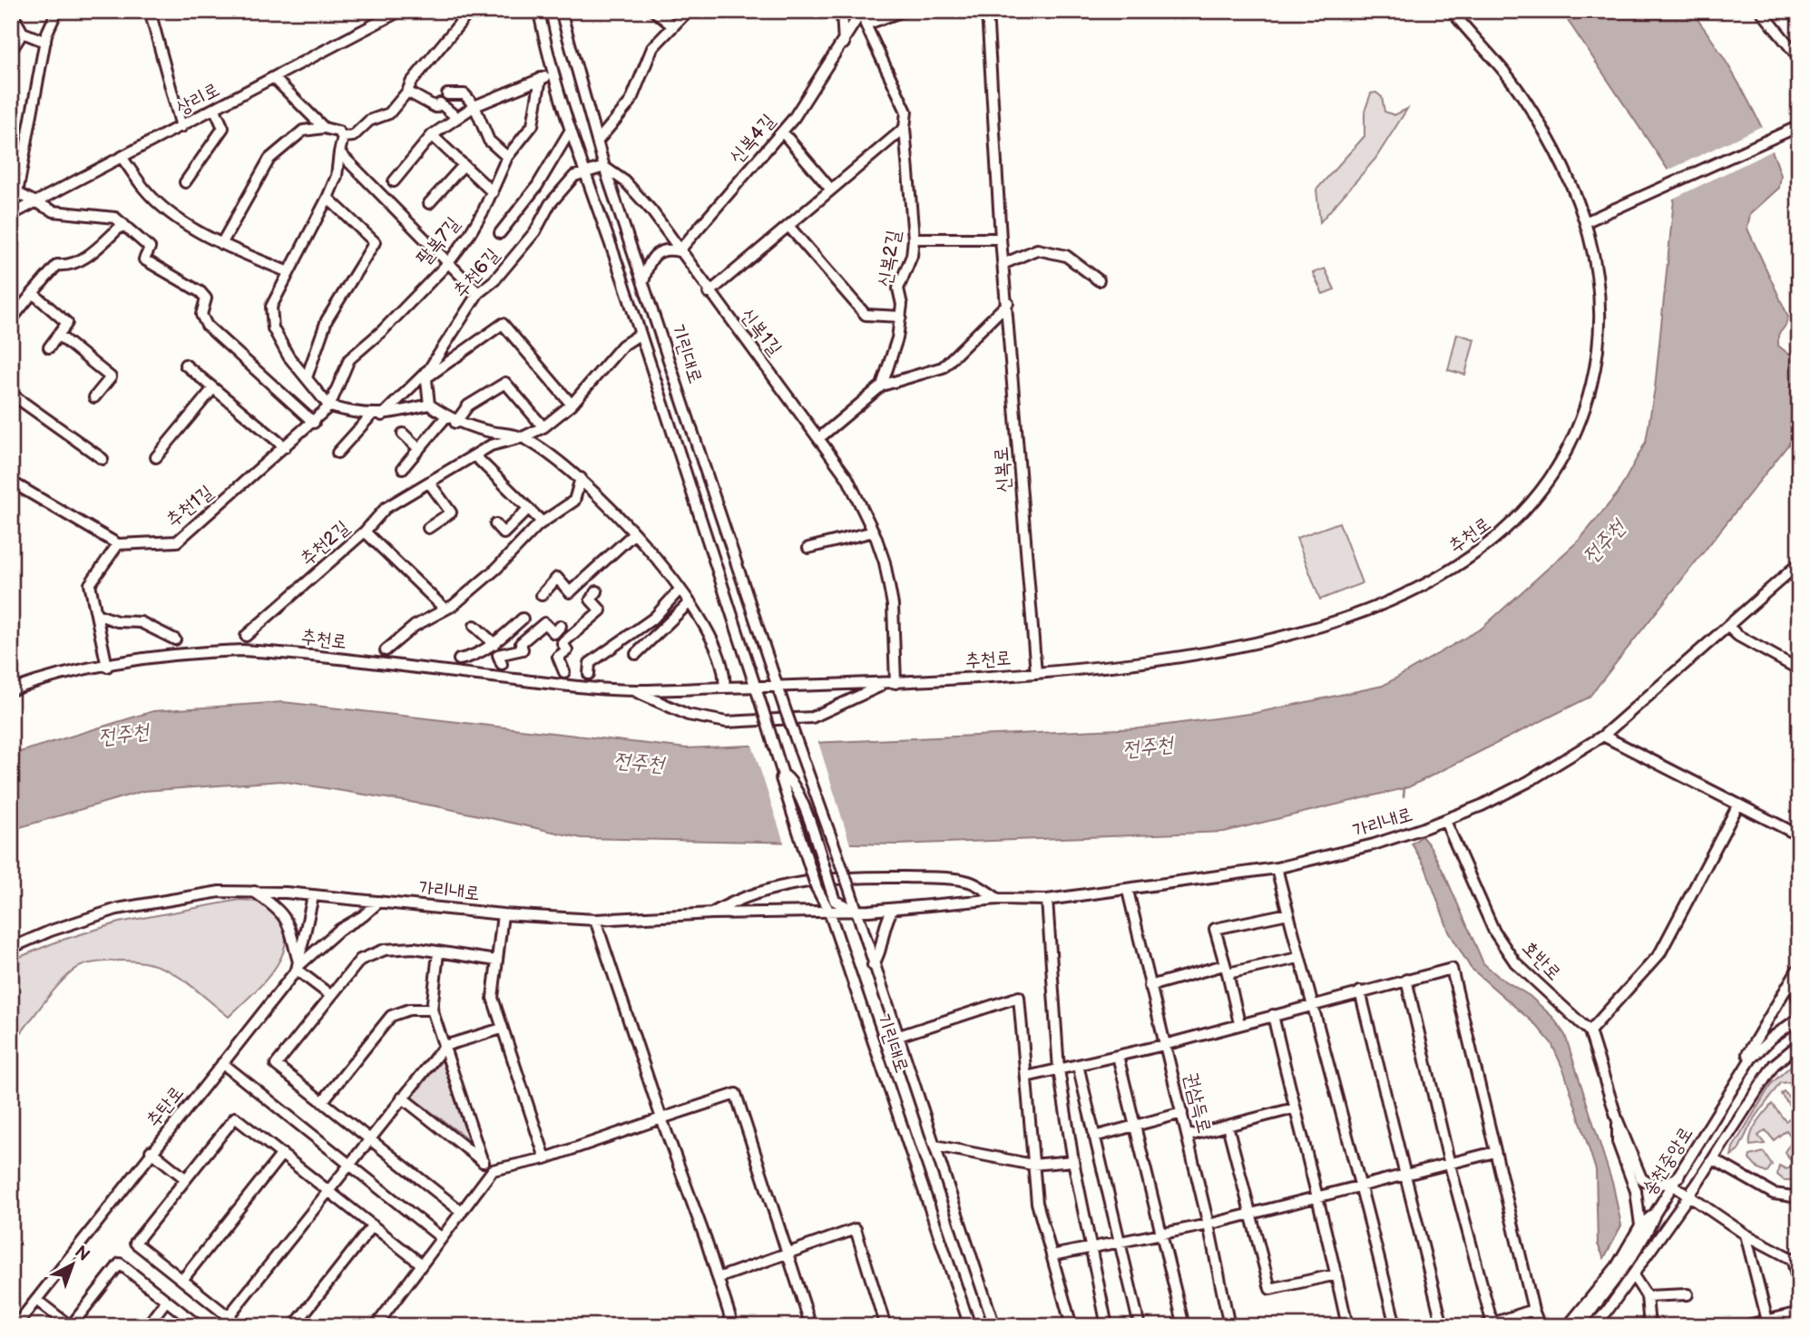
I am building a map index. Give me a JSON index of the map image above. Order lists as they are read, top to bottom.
{
  "streets": {
    "street": [
      "상리로",
      "신복4길",
      "팔복7길",
      "신복2길",
      "추천6길",
      "신복1길",
      "기린대로",
      "신복로",
      "추천1길",
      "추천로",
      "추천2길",
      "가리내로",
      "호반로",
      "권삼득로",
      "추탄로",
      "송천중앙로"
    ]
  },
  "crossings": [
    ["신복4길", "신복2길"],
    ["신복4길", "신복1길"],
    ["팔복7길", "추천1길"],
    ["추천6길", "신복1길"],
    ["추천6길", "기린대로"],
    ["신복1길", "기린대로"],
    ["신복1길", "추천로"],
    ["기린대로", "추천로"],
    ["기린대로", "추천2길"],
    ["기린대로", "가리내로"],
    ["신복로", "추천로"],
    ["가리내로", "호반로"],
    ["가리내로", "권삼득로"],
    ["가리내로", "추탄로"],
    ["호반로", "송천중앙로"]
  ],
  "water": ["전주천"],
  "north": "top right"
}
